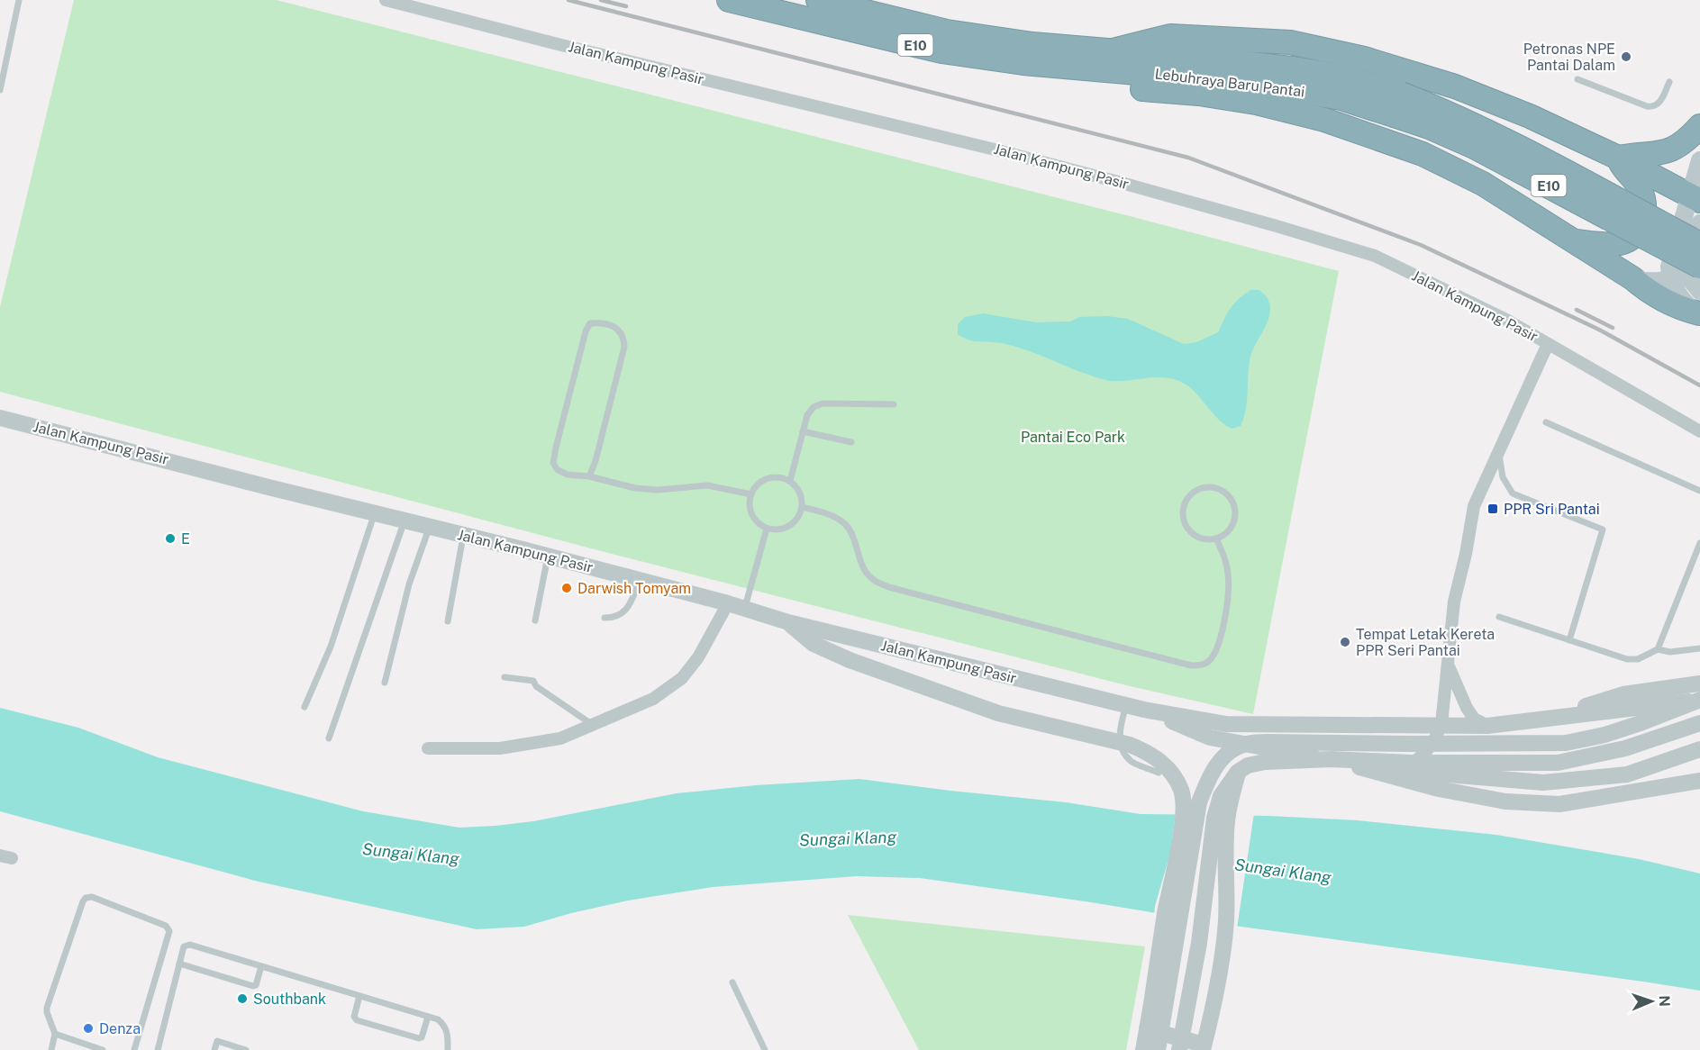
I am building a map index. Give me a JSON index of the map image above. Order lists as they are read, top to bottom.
{
  "streets": {
    "highway": ["E10", "Lebuhraya Baru Pantai"],
    "street": ["Jalan Kampung Pasir"]
  },
  "water": ["Sungai Klang"],
  "parks": ["Pantai Eco Park"],
  "places": {
    "other": [
      "Petronas NPE Pantai Dalam",
      "E",
      "Darwish Tomyam",
      "Tempat Letak Kereta PPR Seri Pantai",
      "Southbank",
      "Denza"
    ],
    "transit": ["PPR Sri Pantai"]
  },
  "north": "right"
}
